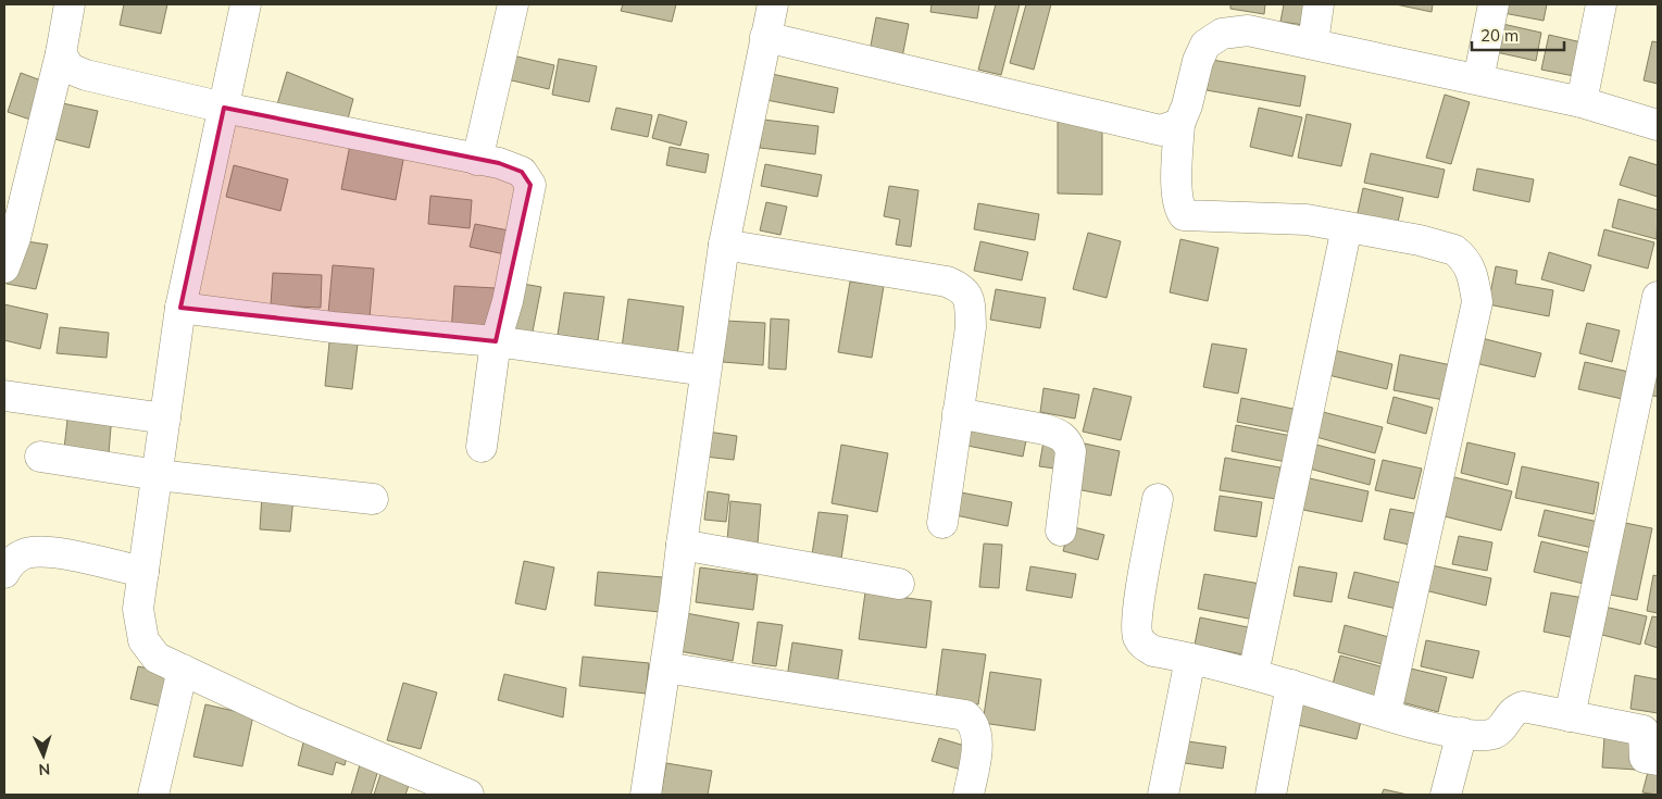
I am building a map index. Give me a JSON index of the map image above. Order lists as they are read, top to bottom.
{
  "scale_bar": "20 m",
  "north": "bottom"
}
